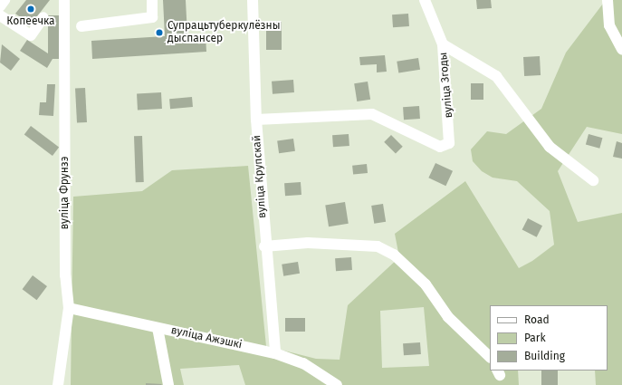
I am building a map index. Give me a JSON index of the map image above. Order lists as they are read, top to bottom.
{
  "streets": {
    "street": [
      "вуліца Згоды",
      "вуліца Крупскай",
      "вуліца Фрунзэ",
      "вуліца Ажэшкі"
    ]
  },
  "crossings": [
    ["вуліца Згоды", "вуліца Крупскай"],
    ["вуліца Крупскай", "вуліца Ажэшкі"],
    ["вуліца Фрунзэ", "вуліца Ажэшкі"]
  ],
  "places": ["Копеечка", "Супрацьтуберкулёзны дыспансер"],
  "legend": ["Road", "Park", "Building"]
}
